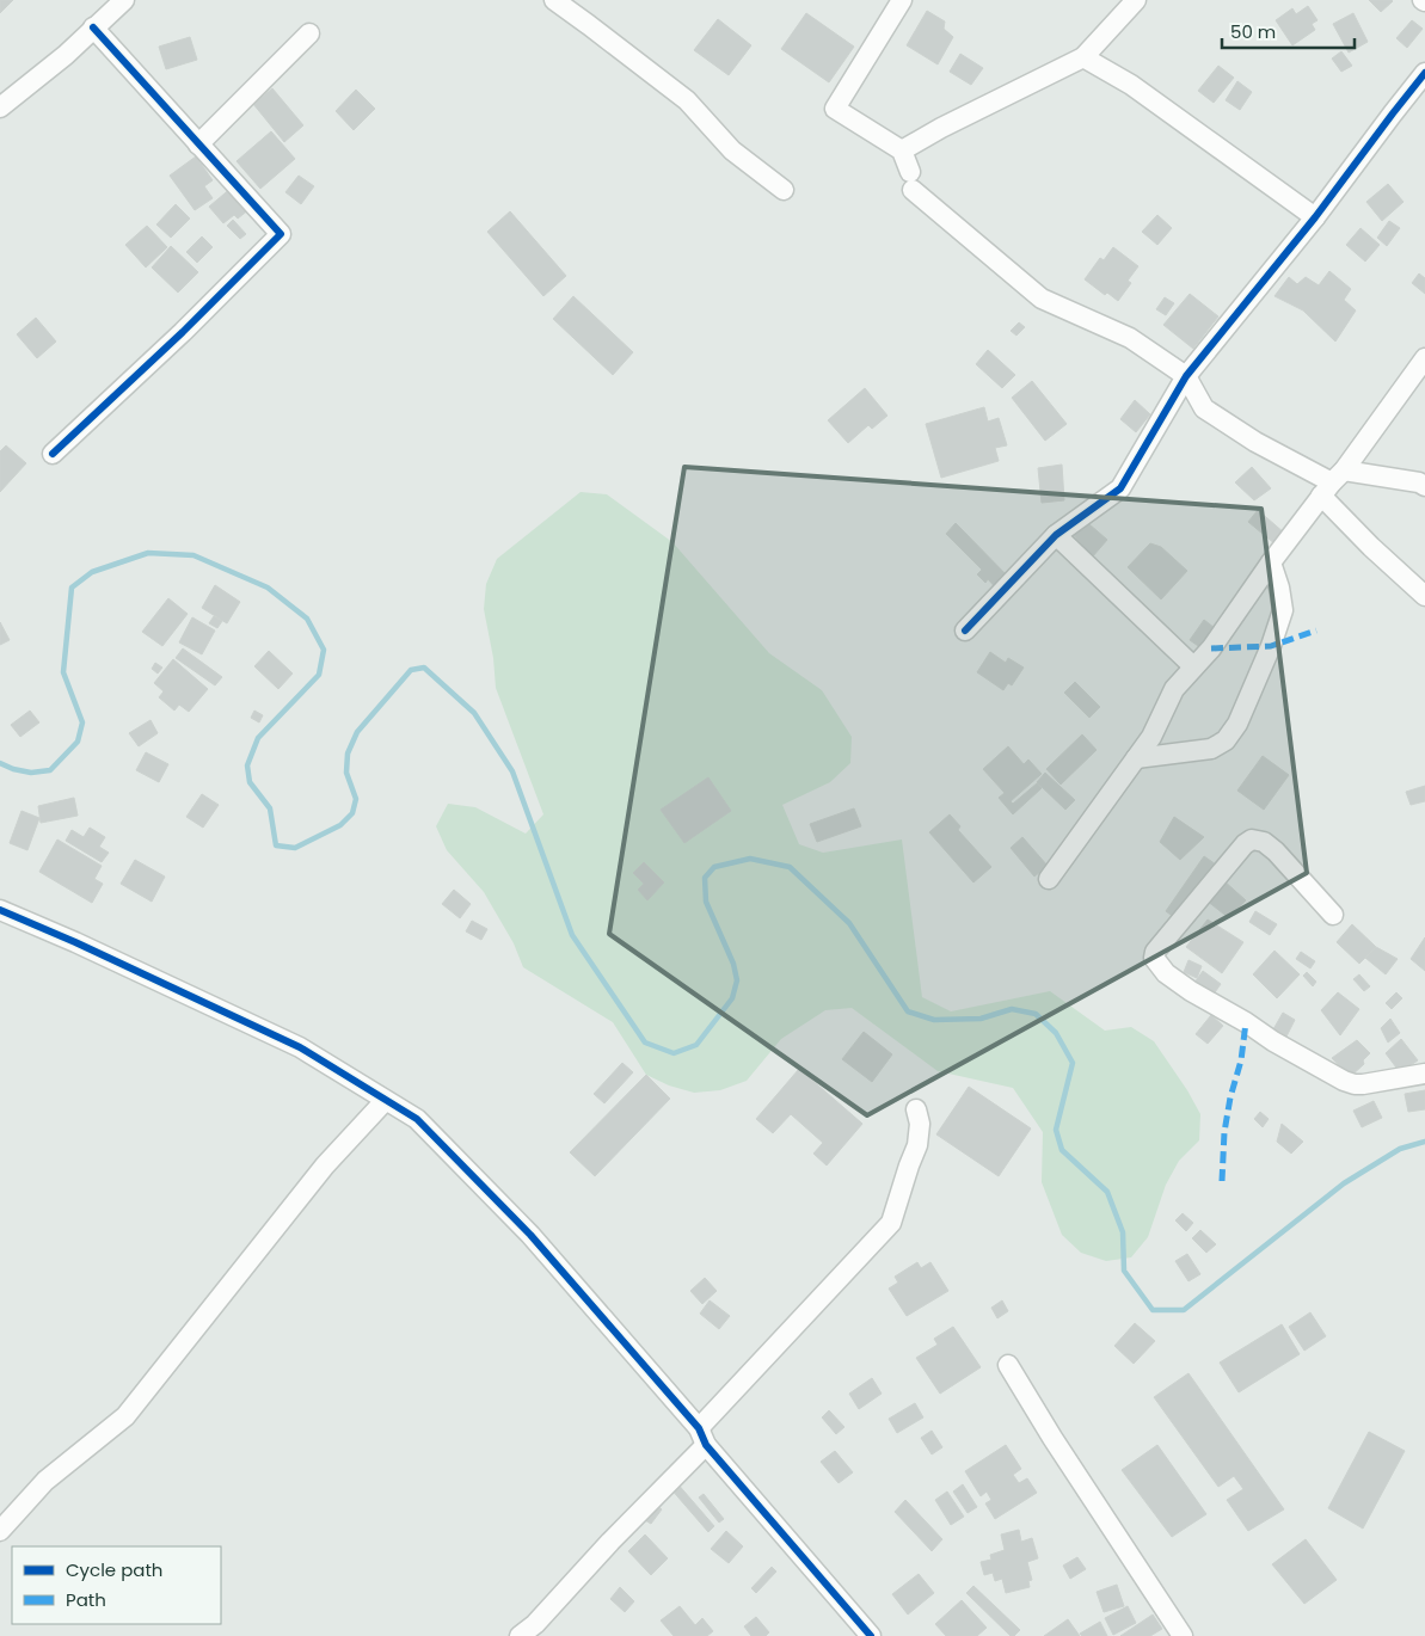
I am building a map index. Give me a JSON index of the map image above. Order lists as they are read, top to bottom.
{
  "legend": ["Cycle path", "Path"],
  "scale_bar": "50 m"
}
